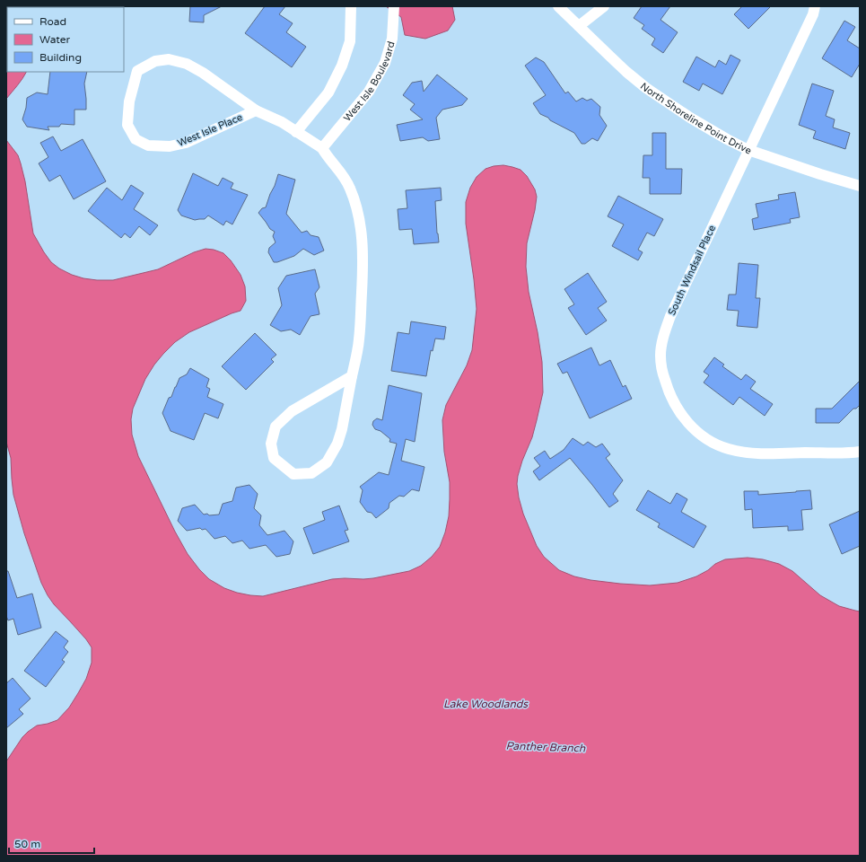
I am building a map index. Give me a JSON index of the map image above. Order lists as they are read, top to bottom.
{
  "streets": {
    "street": [
      "West Isle Boulevard",
      "North Shoreline Point Drive",
      "West Isle Place",
      "South Windsail Place"
    ]
  },
  "crossings": [
    ["West Isle Boulevard", "West Isle Place"],
    ["North Shoreline Point Drive", "South Windsail Place"]
  ],
  "water": ["Lake Woodlands", "Panther Branch"],
  "legend": ["Road", "Water", "Building"],
  "scale_bar": "50 m"
}
